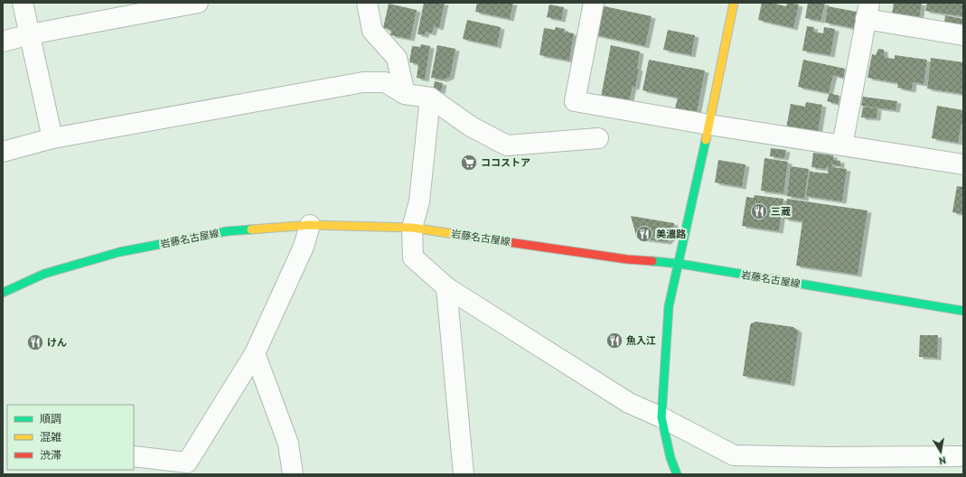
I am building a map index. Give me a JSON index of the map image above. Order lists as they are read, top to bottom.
{
  "streets": {
    "main road": ["岩藤名古屋線"]
  },
  "places": {
    "supermarket": ["ココストア"],
    "restaurant": [
      "三蔵",
      "美濃路",
      "魚入江",
      "けん"
    ]
  },
  "legend": ["順調", "混雑", "渋滞"],
  "north": "bottom"
}
